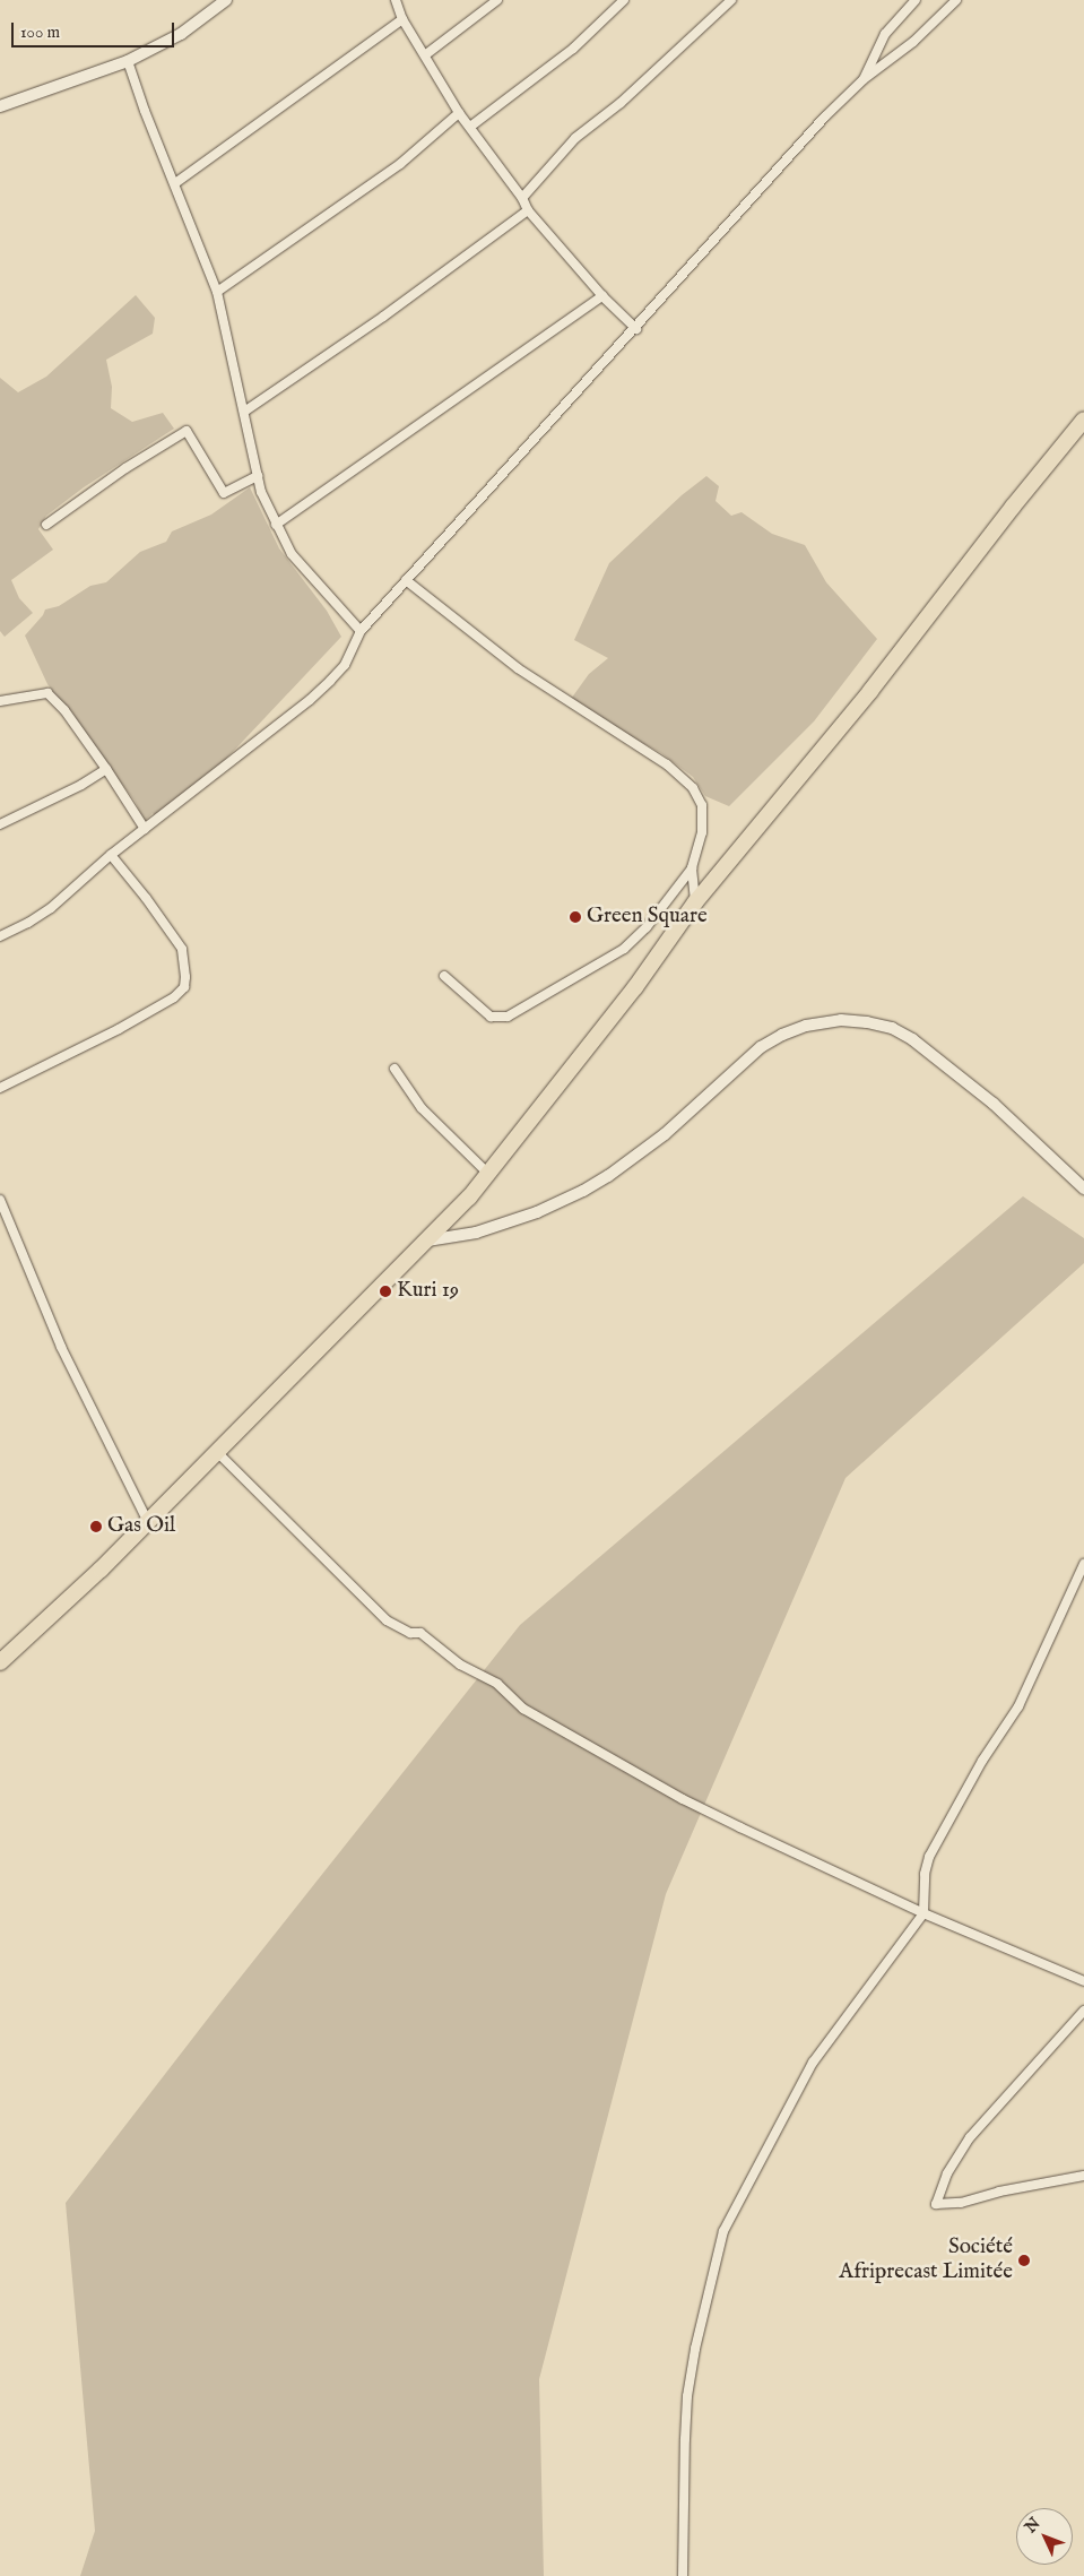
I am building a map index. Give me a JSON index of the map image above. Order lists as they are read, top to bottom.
{
  "places": [
    "Green Square",
    "Kuri 19",
    "Gas Oil",
    "Société Afriprecast Limitée"
  ],
  "scale_bar": "100 m",
  "north": "top left"
}
